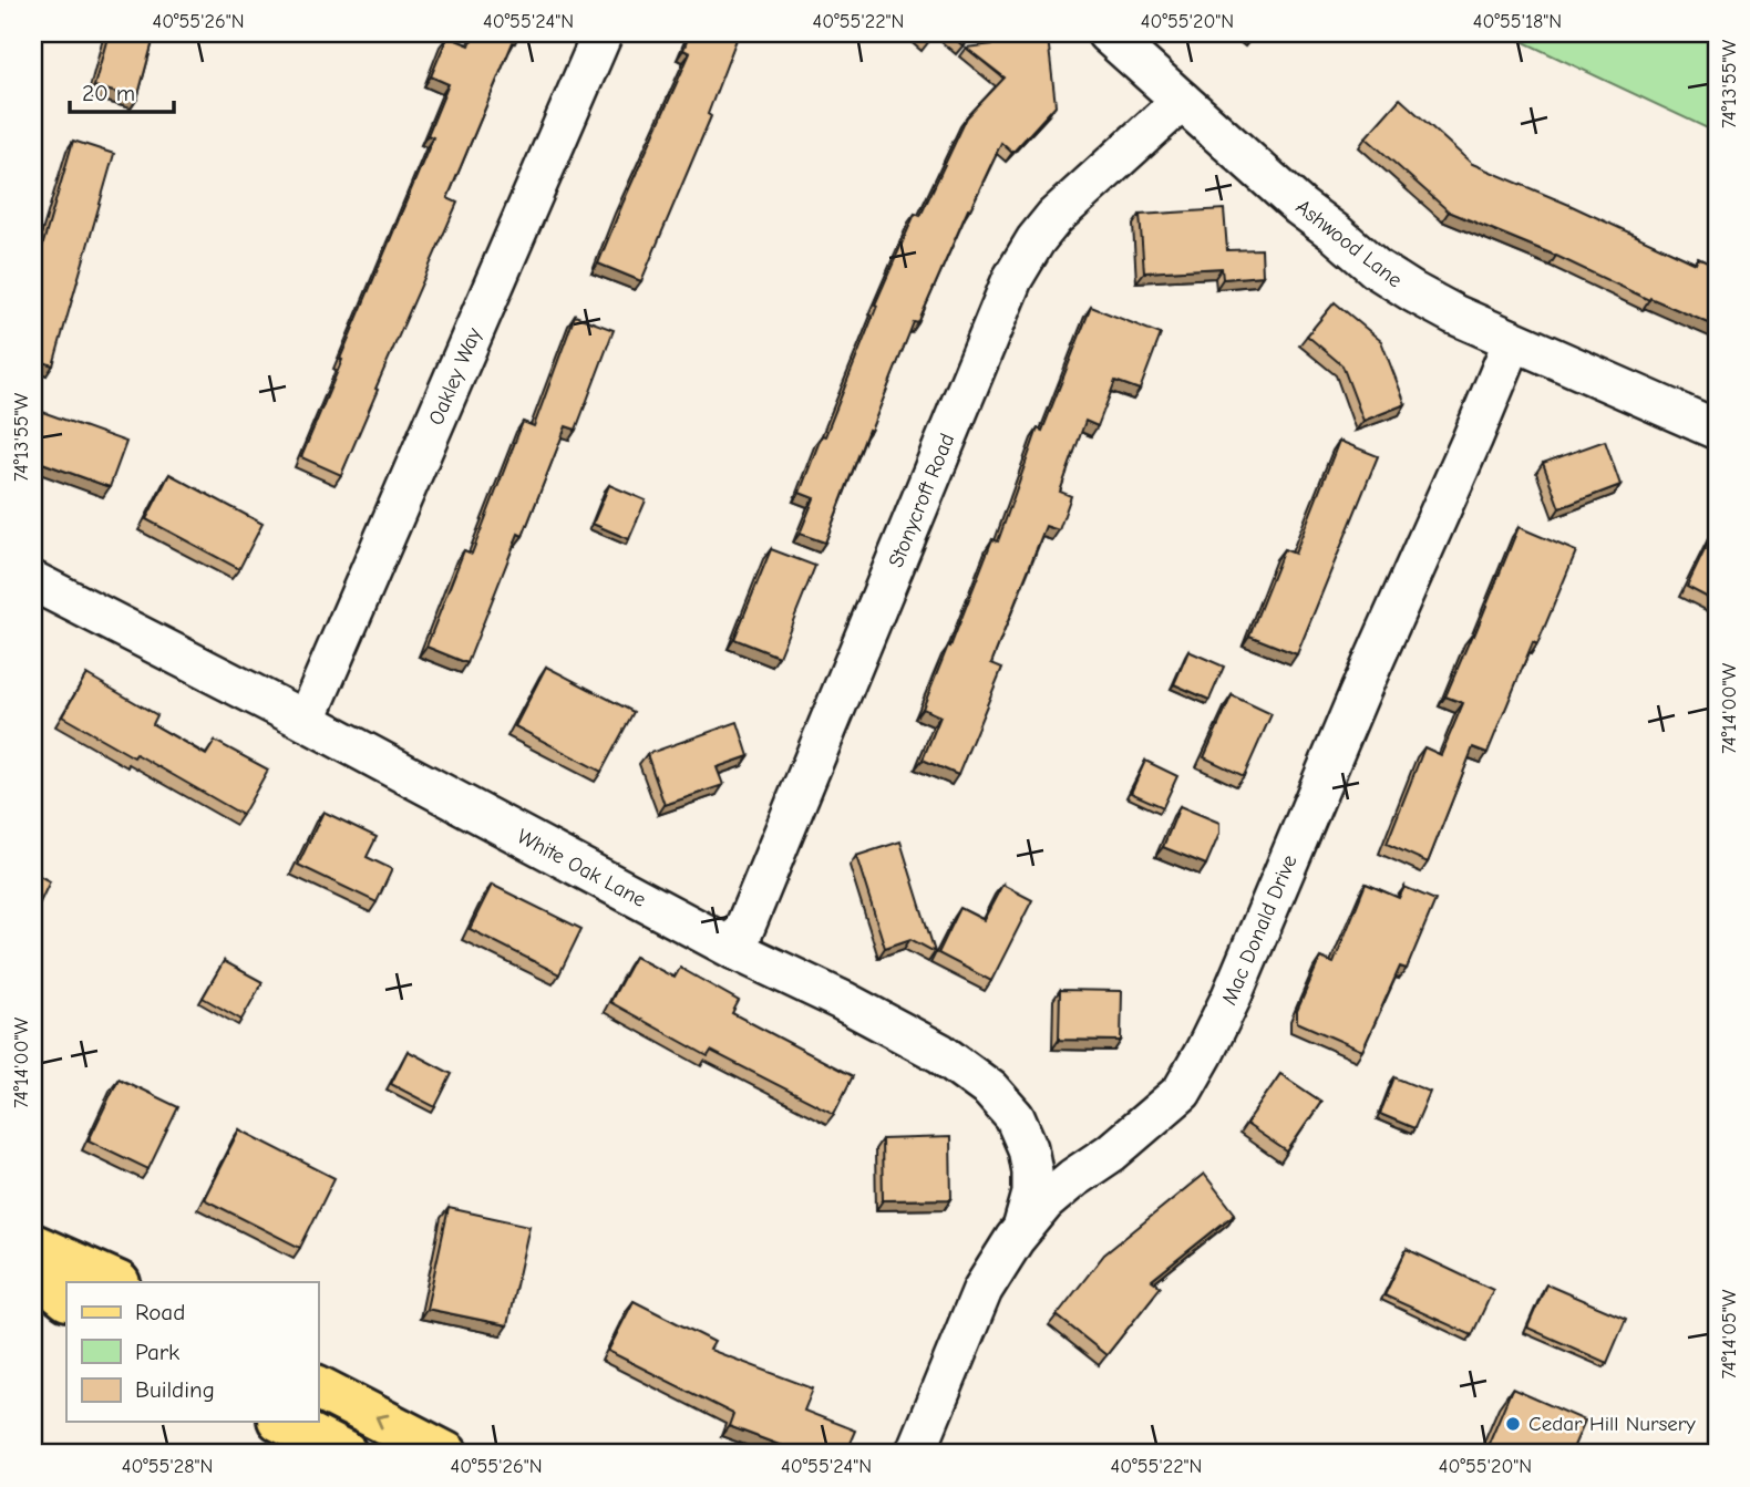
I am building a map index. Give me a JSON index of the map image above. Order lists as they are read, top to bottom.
{
  "streets": {
    "street": [
      "Ashwood Lane",
      "Oakley Way",
      "Stonycroft Road",
      "White Oak Lane",
      "Mac Donald Drive"
    ]
  },
  "crossings": [
    ["Ashwood Lane", "Stonycroft Road"],
    ["Ashwood Lane", "Mac Donald Drive"],
    ["Oakley Way", "White Oak Lane"],
    ["Stonycroft Road", "White Oak Lane"],
    ["White Oak Lane", "Mac Donald Drive"]
  ],
  "places": ["Cedar Hill Nursery"],
  "legend": ["Road", "Park", "Building"],
  "scale_bar": "20 m",
  "coordinates": [
    "40°55'26\"N",
    "40°55'24\"N",
    "40°55'22\"N",
    "40°55'20\"N",
    "40°55'18\"N",
    "74°13'55\"W",
    "74°14'00\"W",
    "74°14'05\"W",
    "40°55'28\"N"
  ]
}
